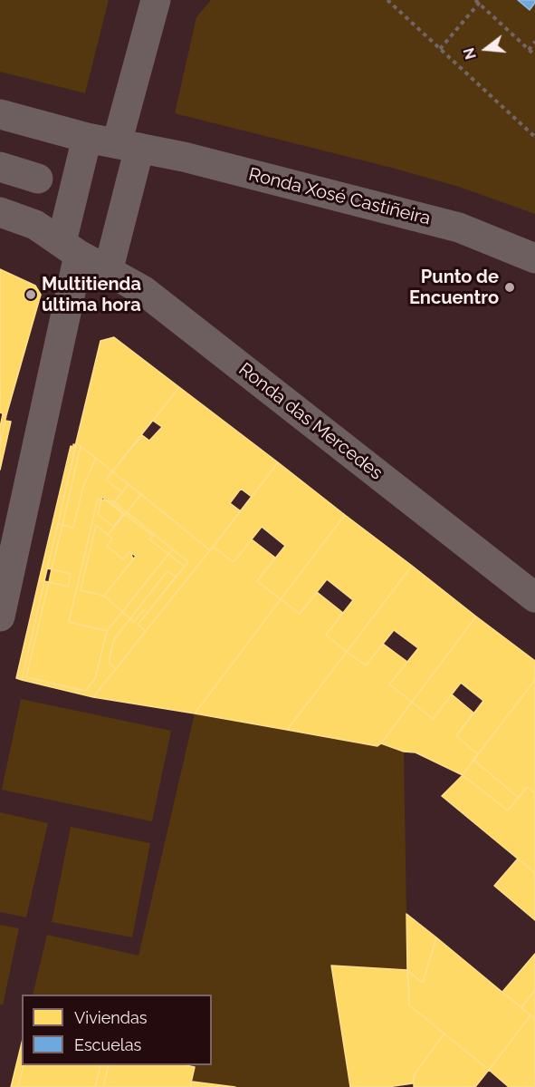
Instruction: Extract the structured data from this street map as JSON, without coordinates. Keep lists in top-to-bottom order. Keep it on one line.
{"streets":{"street":["Ronda Xosé Castiñeira","Ronda das Mercedes"]},"places":["Punto de Encuentro","Multitienda última hora"],"legend":["Viviendas","Escuelas"],"north":"left"}
